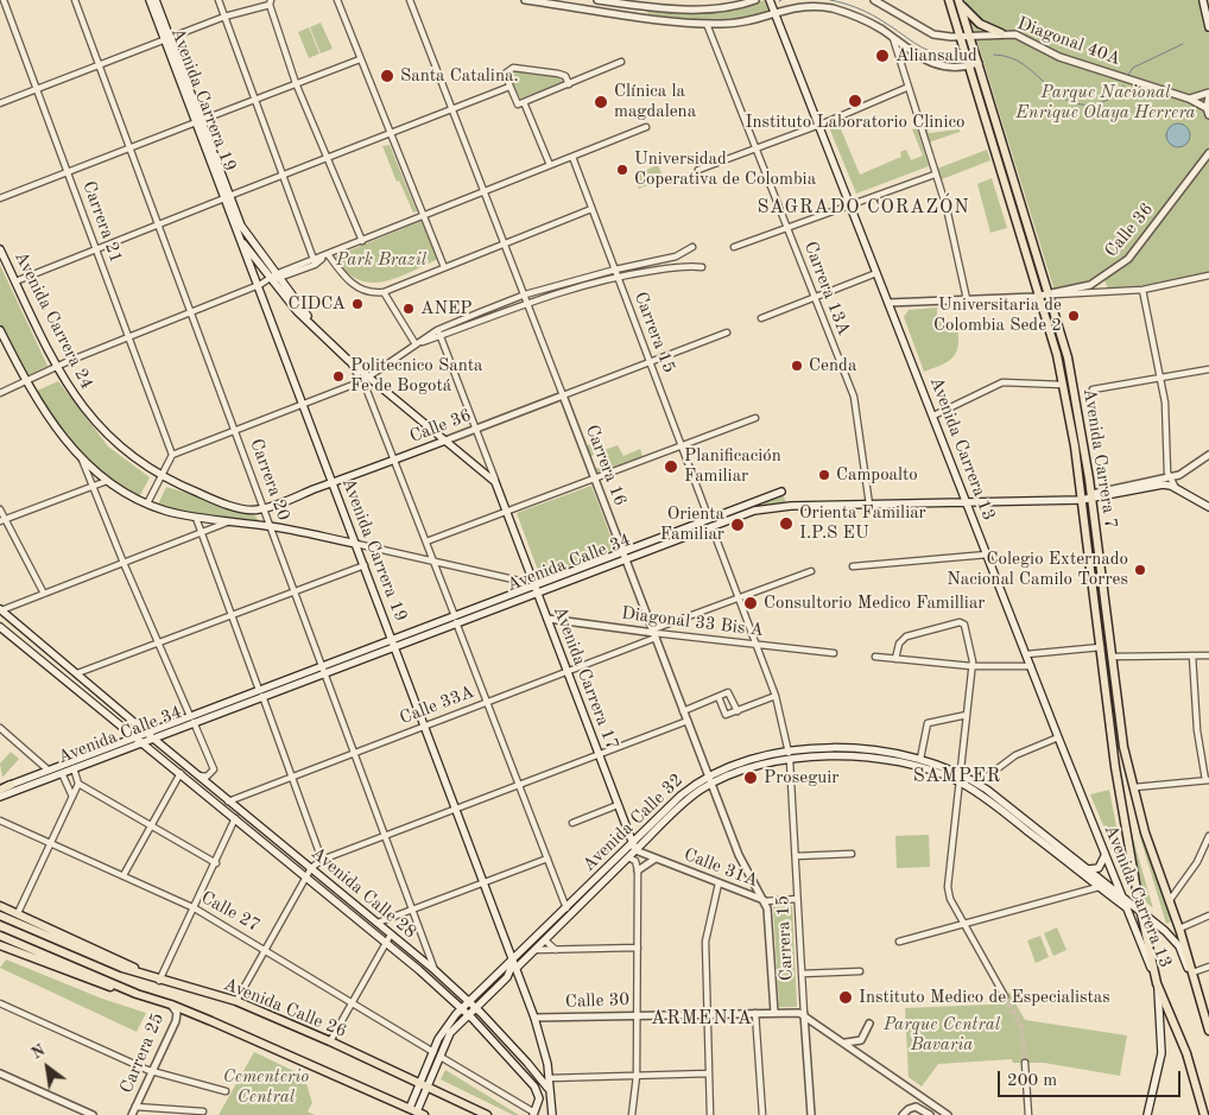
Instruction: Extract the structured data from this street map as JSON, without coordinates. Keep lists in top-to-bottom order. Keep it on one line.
{"streets":{"main road":["Avenida Carrera 19","Calle 36","Avenida Carrera 24","Avenida Carrera 13","Avenida Carrera 7","Avenida Calle 34","Avenida Carrera 17","Avenida Calle 32","Avenida Calle 28","Avenida Calle 26"],"street":["Diagonal 40A","Carrera 21","Carrera 13A","Carrera 15","Carrera 16","Carrera 20","Diagonal 33 Bis A","Calle 33A","Calle 31A","Calle 27","Calle 30","Carrera 25"]},"crossings":[["Diagonal 40A","Avenida Carrera 7"],["Avenida Carrera 19","Calle 36"],["Avenida Carrera 19","Avenida Calle 34"],["Avenida Carrera 19","Calle 33A"],["Avenida Carrera 19","Avenida Calle 32"],["Avenida Carrera 19","Avenida Calle 28"],["Avenida Carrera 19","Calle 30"],["Calle 36","Avenida Carrera 24"],["Calle 36","Carrera 15"],["Calle 36","Avenida Carrera 13"],["Calle 36","Avenida Carrera 7"],["Calle 36","Carrera 16"],["Calle 36","Carrera 20"],["Carrera 13A","Avenida Calle 34"],["Avenida Carrera 24","Carrera 20"],["Carrera 15","Avenida Calle 34"],["Carrera 15","Diagonal 33 Bis A"],["Carrera 15","Calle 33A"],["Carrera 15","Avenida Calle 32"],["Carrera 15","Calle 31A"],["Carrera 15","Calle 30"],["Avenida Carrera 13","Avenida Carrera 7"],["Avenida Carrera 13","Avenida Calle 34"],["Avenida Carrera 13","Avenida Calle 32"],["Avenida Carrera 7","Avenida Calle 34"],["Avenida Carrera 7","Avenida Calle 32"],["Carrera 16","Avenida Calle 34"],["Carrera 16","Diagonal 33 Bis A"],["Carrera 16","Calle 33A"],["Carrera 16","Avenida Calle 32"],["Carrera 16","Calle 31A"],["Carrera 16","Calle 30"],["Carrera 20","Avenida Calle 34"],["Carrera 20","Calle 33A"],["Carrera 20","Avenida Calle 28"],["Avenida Calle 34","Avenida Carrera 17"],["Avenida Calle 34","Avenida Calle 28"],["Diagonal 33 Bis A","Avenida Carrera 17"],["Diagonal 33 Bis A","Calle 33A"],["Avenida Carrera 17","Calle 33A"],["Avenida Carrera 17","Avenida Calle 32"],["Avenida Carrera 17","Calle 31A"],["Calle 33A","Avenida Calle 28"],["Avenida Calle 32","Calle 31A"],["Avenida Calle 32","Avenida Calle 28"],["Avenida Calle 32","Calle 27"],["Avenida Calle 32","Avenida Calle 26"],["Avenida Calle 28","Calle 27"]],"districts":["SAGRADO CORAZÓN","SAMPER","ARMENIA"],"parks":["Parque Nacional Enrique Olaya Herrera","Park Brazil","Parque Central Bavaria","Cementerio Central"],"places":["Aliansalud","Santa Catalina.","Instituto Laboratorio Clinico","Clínica la magdalena","Universidad Coperativa de Colombia","CIDCA","ANEP","Universitaria de Colombia Sede 2","Cenda","Politecnico Santa Fe de Bogotá","Planificación Familiar","Campoalto","Orienta Familiar I.P.S EU","Orienta Familiar","Colegio Externado Nacional Camilo Torres","Consultorio Medico Familliar","Proseguir","Instituto Medico de Especialistas"],"scale_bar":"200 m","north":"top left"}
